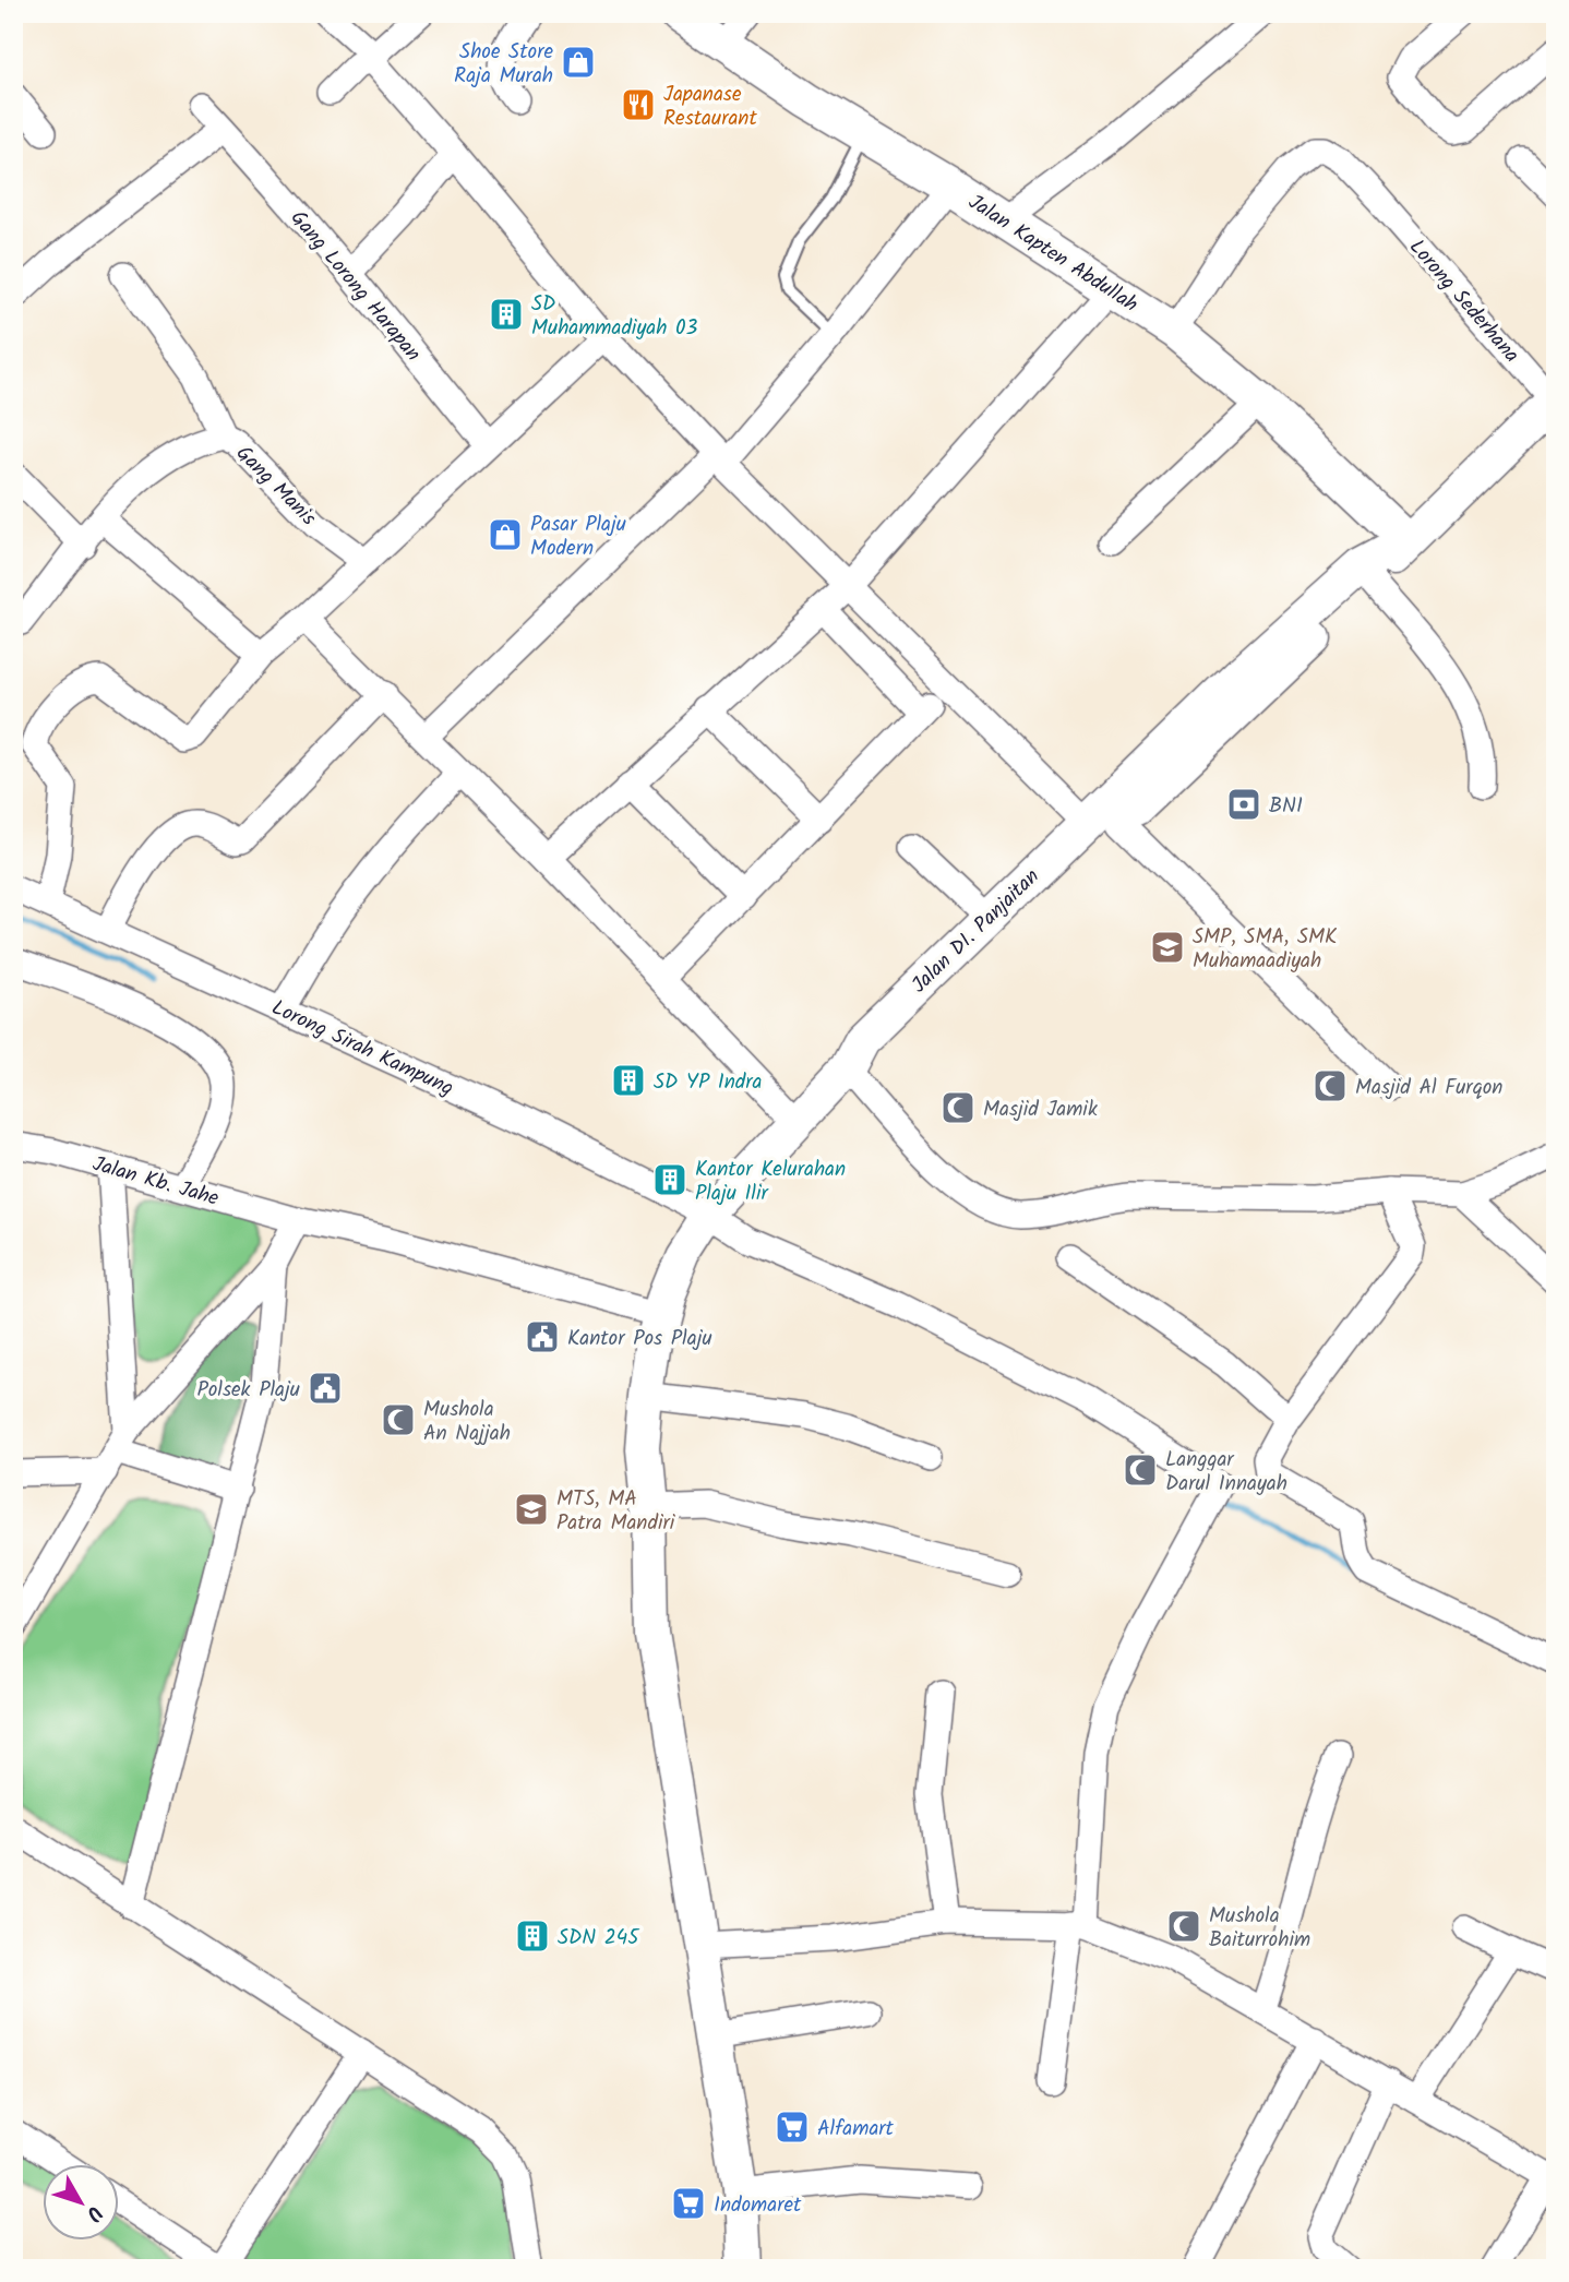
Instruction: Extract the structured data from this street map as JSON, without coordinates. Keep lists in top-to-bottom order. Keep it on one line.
{"streets":{"main road":["Jalan Kapten Abdullah","Jalan DI. Panjaitan"],"street":["Gang Lorong Harapan","Lorong Sederhana","Gang Manis","Lorong Sirah Kampung","Jalan Kb. Jahe"]},"crossings":[["Jalan Kapten Abdullah","Lorong Sederhana"],["Jalan Kapten Abdullah","Jalan DI. Panjaitan"],["Jalan DI. Panjaitan","Lorong Sirah Kampung"],["Jalan DI. Panjaitan","Jalan Kb. Jahe"]],"places":{"shop":["Shoe Store Raja Murah","Pasar Plaju Modern"],"restaurant":["Japanase Restaurant"],"building":["SD Muhammadiyah 03","SD YP Indra","Kantor Kelurahan Plaju Ilir","SDN 245"],"bank":["BNI"],"school or university":["SMP, SMA, SMK Muhamaadiyah","MTS, MA Patra Mandiri"],"mosque":["Masjid Al Furqon","Masjid Jamik","Mushola An Najjah","Langgar Darul Innayah","Mushola Baiturrohim"],"public building":["Kantor Pos Plaju","Polsek Plaju"],"supermarket":["Alfamart","Indomaret"]},"north":"bottom right"}
